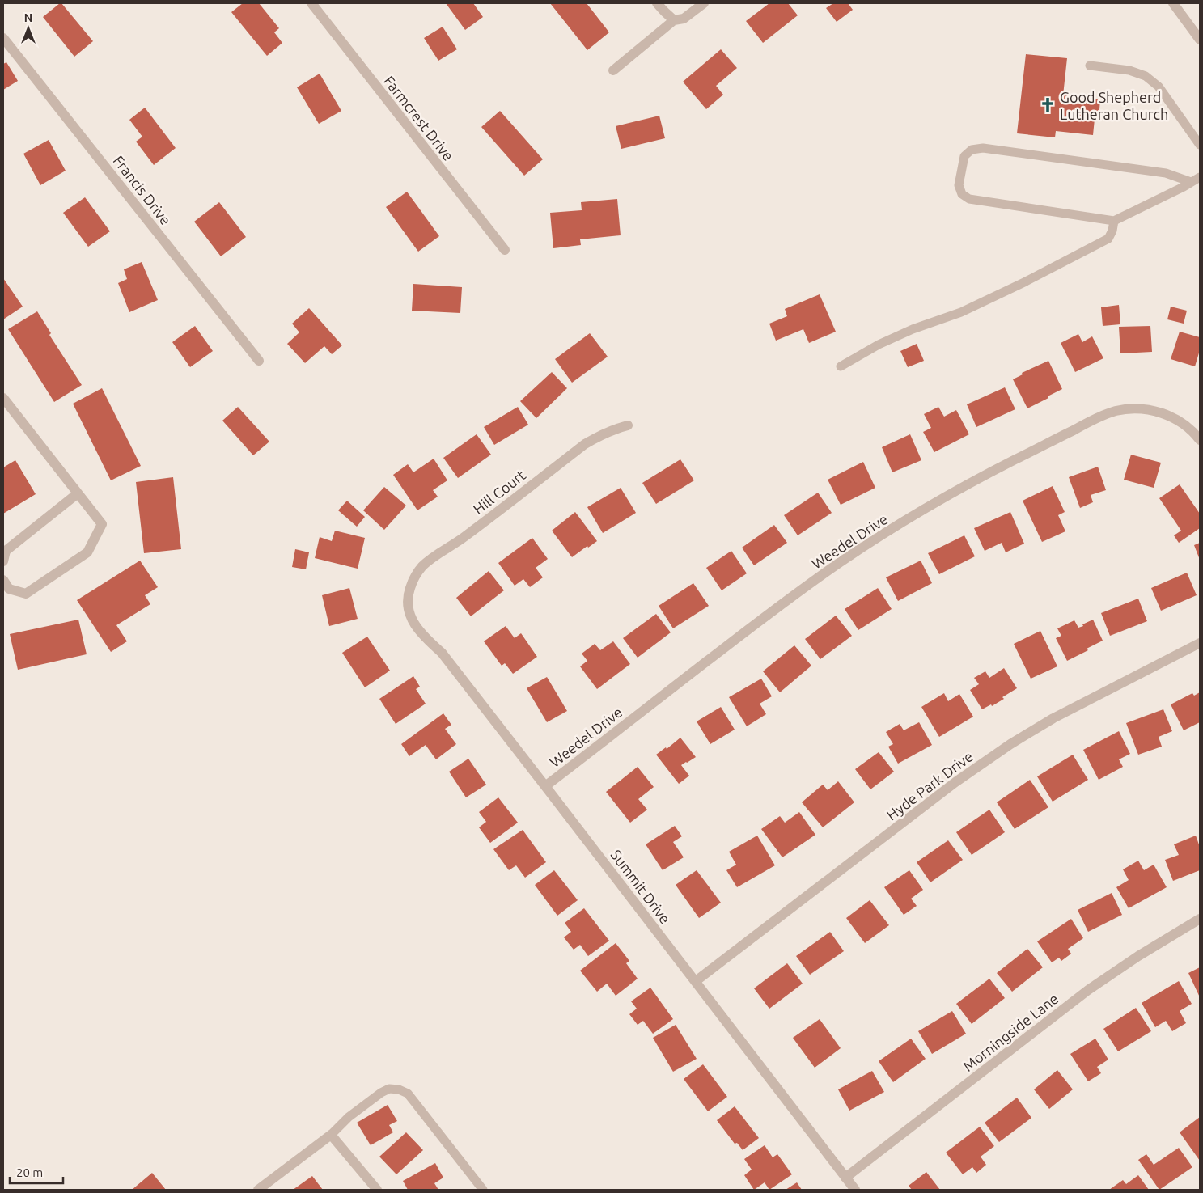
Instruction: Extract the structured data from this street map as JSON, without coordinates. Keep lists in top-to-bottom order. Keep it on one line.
{"streets":{"street":["Farmcrest Drive","Francis Drive","Hill Court","Weedel Drive","Hyde Park Drive","Summit Drive","Morningside Lane"]},"crossings":[["Hill Court","Summit Drive"],["Weedel Drive","Summit Drive"],["Hyde Park Drive","Summit Drive"],["Summit Drive","Morningside Lane"]],"places":{"church":["Good Shepherd Lutheran Church"]},"scale_bar":"20 m","north":"top"}
